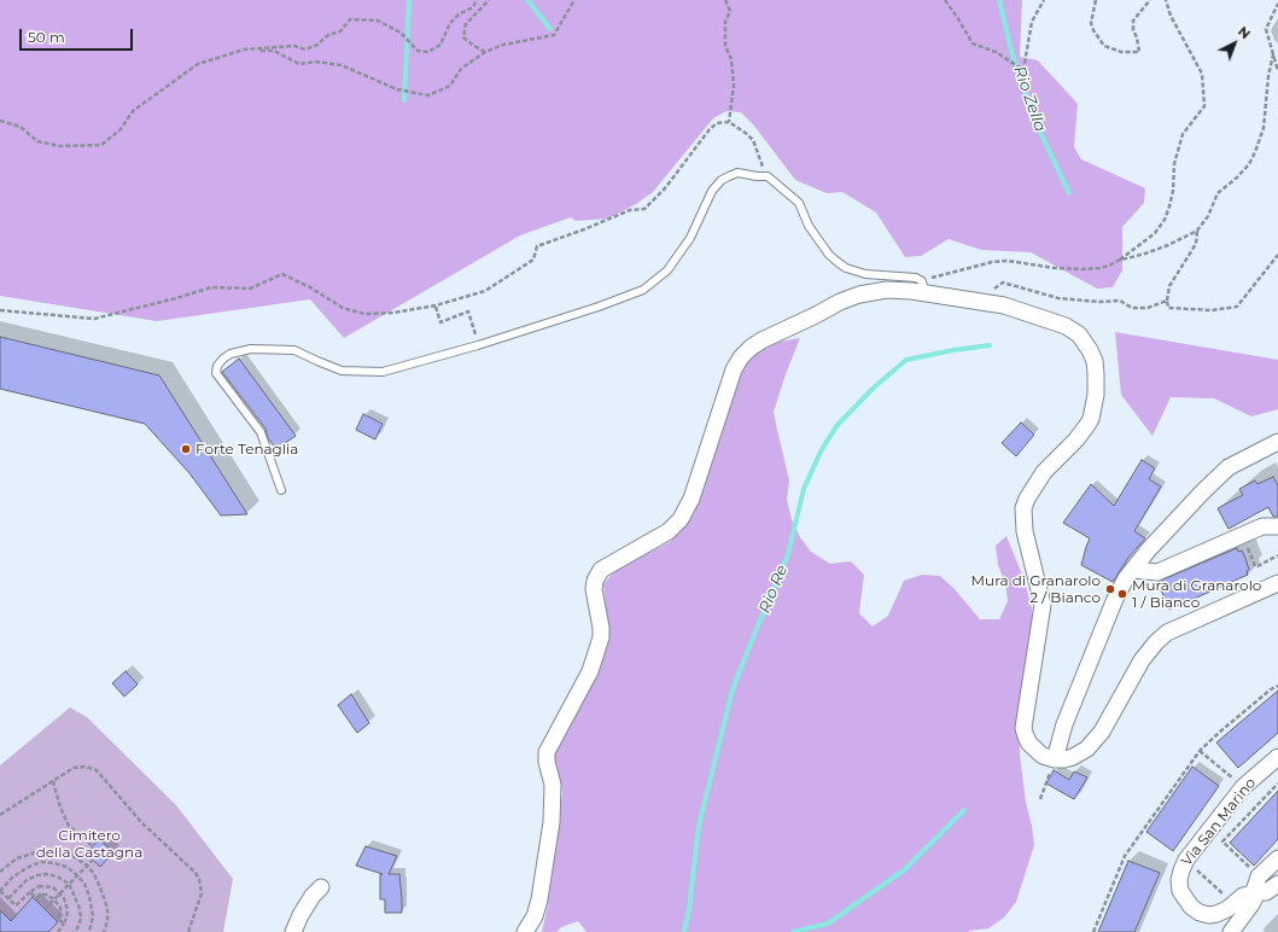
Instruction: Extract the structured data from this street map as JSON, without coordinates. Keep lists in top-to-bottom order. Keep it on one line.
{"streets":{"street":["Via San Marino"]},"water":["Rio Zella","Rio Re"],"parks":["Cimitero della Castagna"],"places":["Forte Tenaglia","Mura di Granarolo 2 / Bianco","Mura di Granarolo 1 / Bianco"],"scale_bar":"50 m","north":"top right"}
